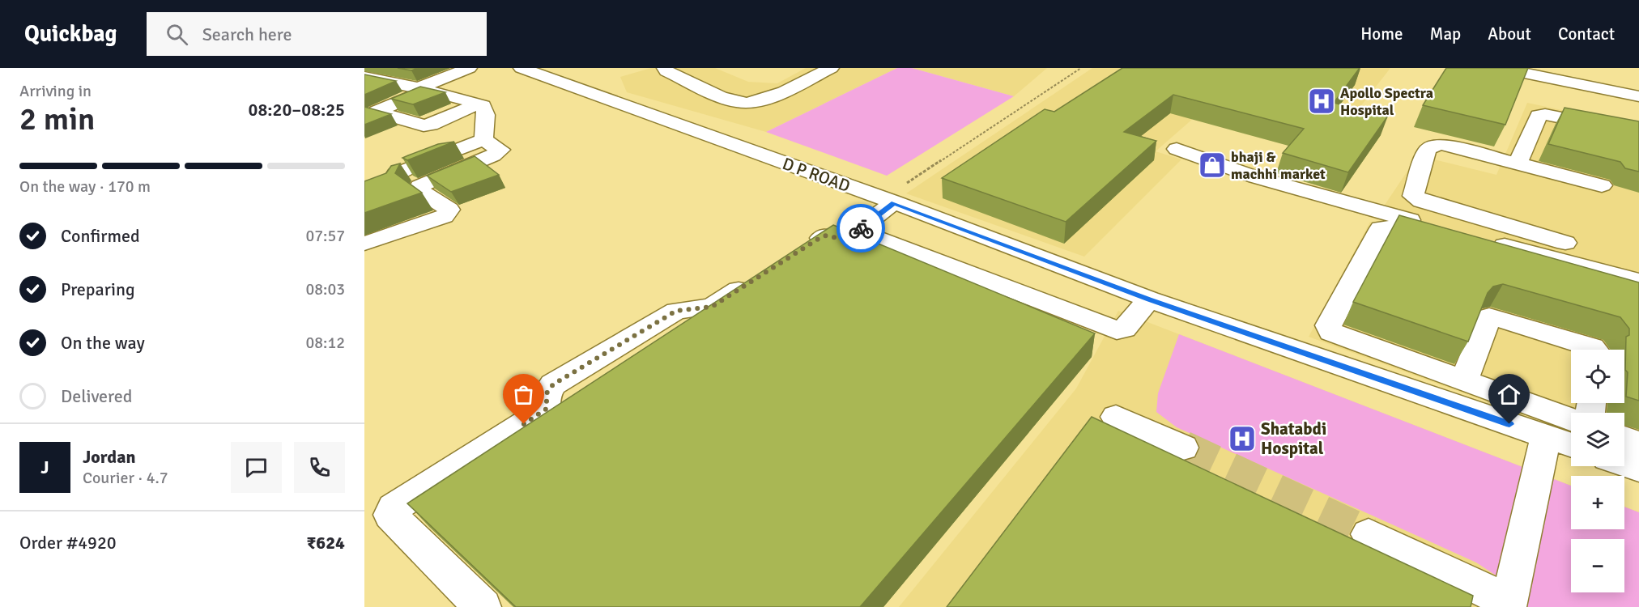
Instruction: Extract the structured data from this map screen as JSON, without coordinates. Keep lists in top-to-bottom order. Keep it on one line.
{"streets":{"street":["D P ROAD"]},"places":{"hospital":["Apollo Spectra Hospital","Shatabdi Hospital"],"shop":["bhaji & machhi market"]},"page":{"header":"Quickbag","search":"Search here","nav":["Home","Map","About","Contact"],"heading":["2 min","Arriving in","08:20–08:25"],"panel":["Jordan","Courier · 4.7","Order #4920","₹624"],"bar":"On the way · 170 m","list":[["Confirmed","07:57"],["Preparing","08:03"],["On the way","08:12"],"Delivered"],"map_buttons":["+","−"],"round":"J"}}
